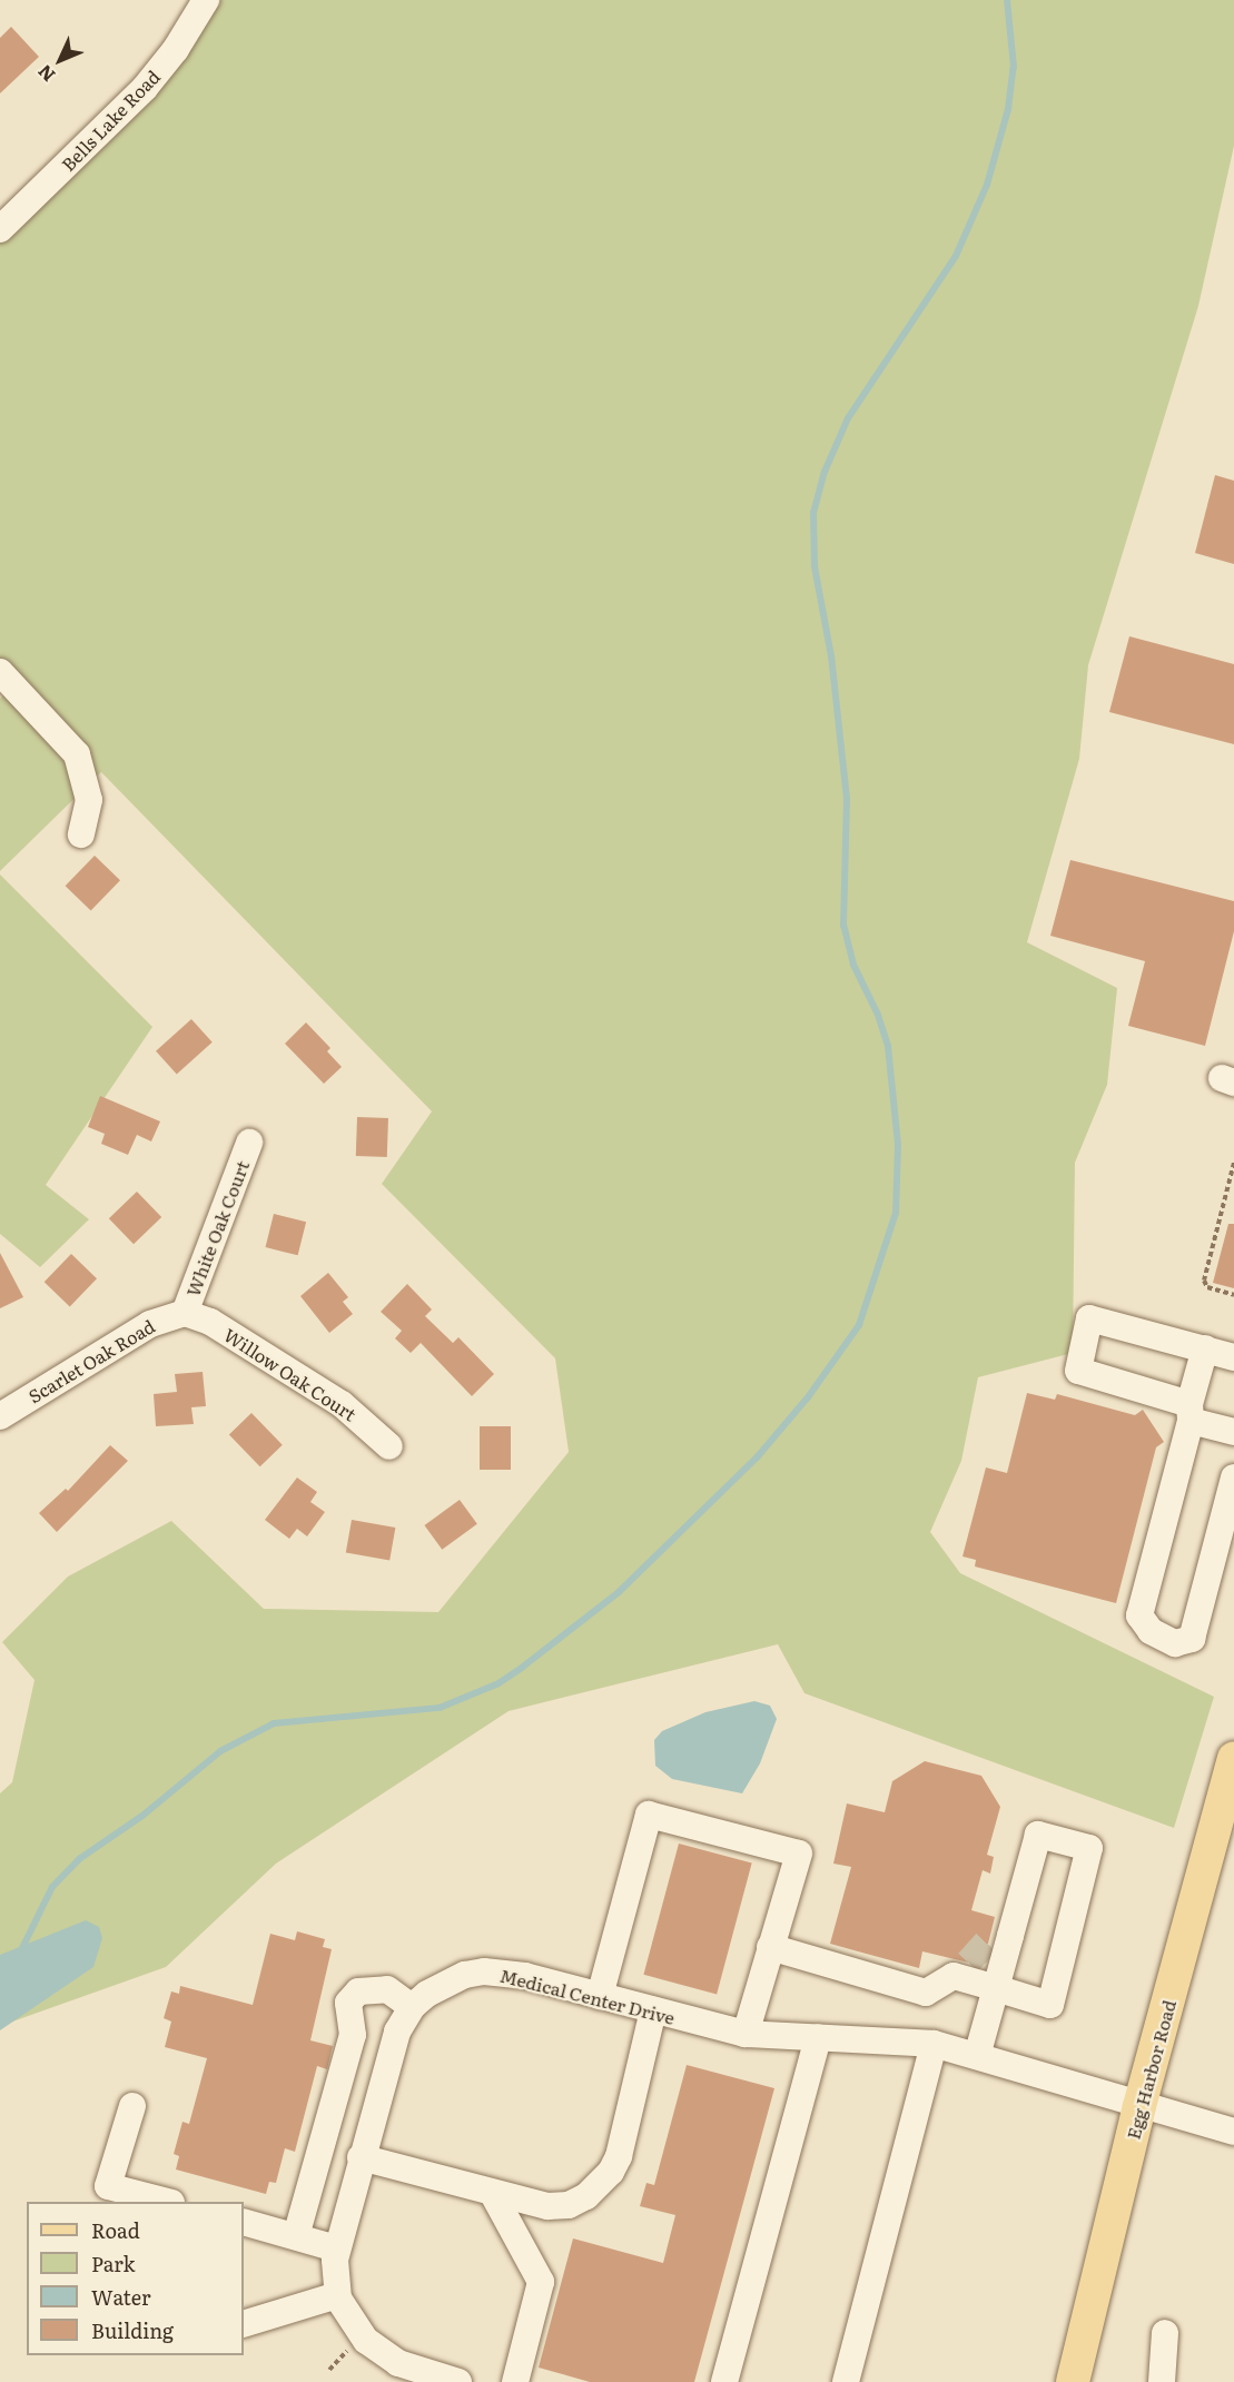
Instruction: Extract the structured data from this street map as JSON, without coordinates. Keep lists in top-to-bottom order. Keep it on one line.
{"streets":{"main road":["Egg Harbor Road"],"street":["Bells Lake Road","White Oak Court","Scarlet Oak Road","Willow Oak Court","Medical Center Drive"]},"crossings":[["White Oak Court","Scarlet Oak Road"],["White Oak Court","Willow Oak Court"],["Scarlet Oak Road","Willow Oak Court"],["Medical Center Drive","Egg Harbor Road"]],"legend":["Road","Park","Water","Building"],"north":"bottom left"}
